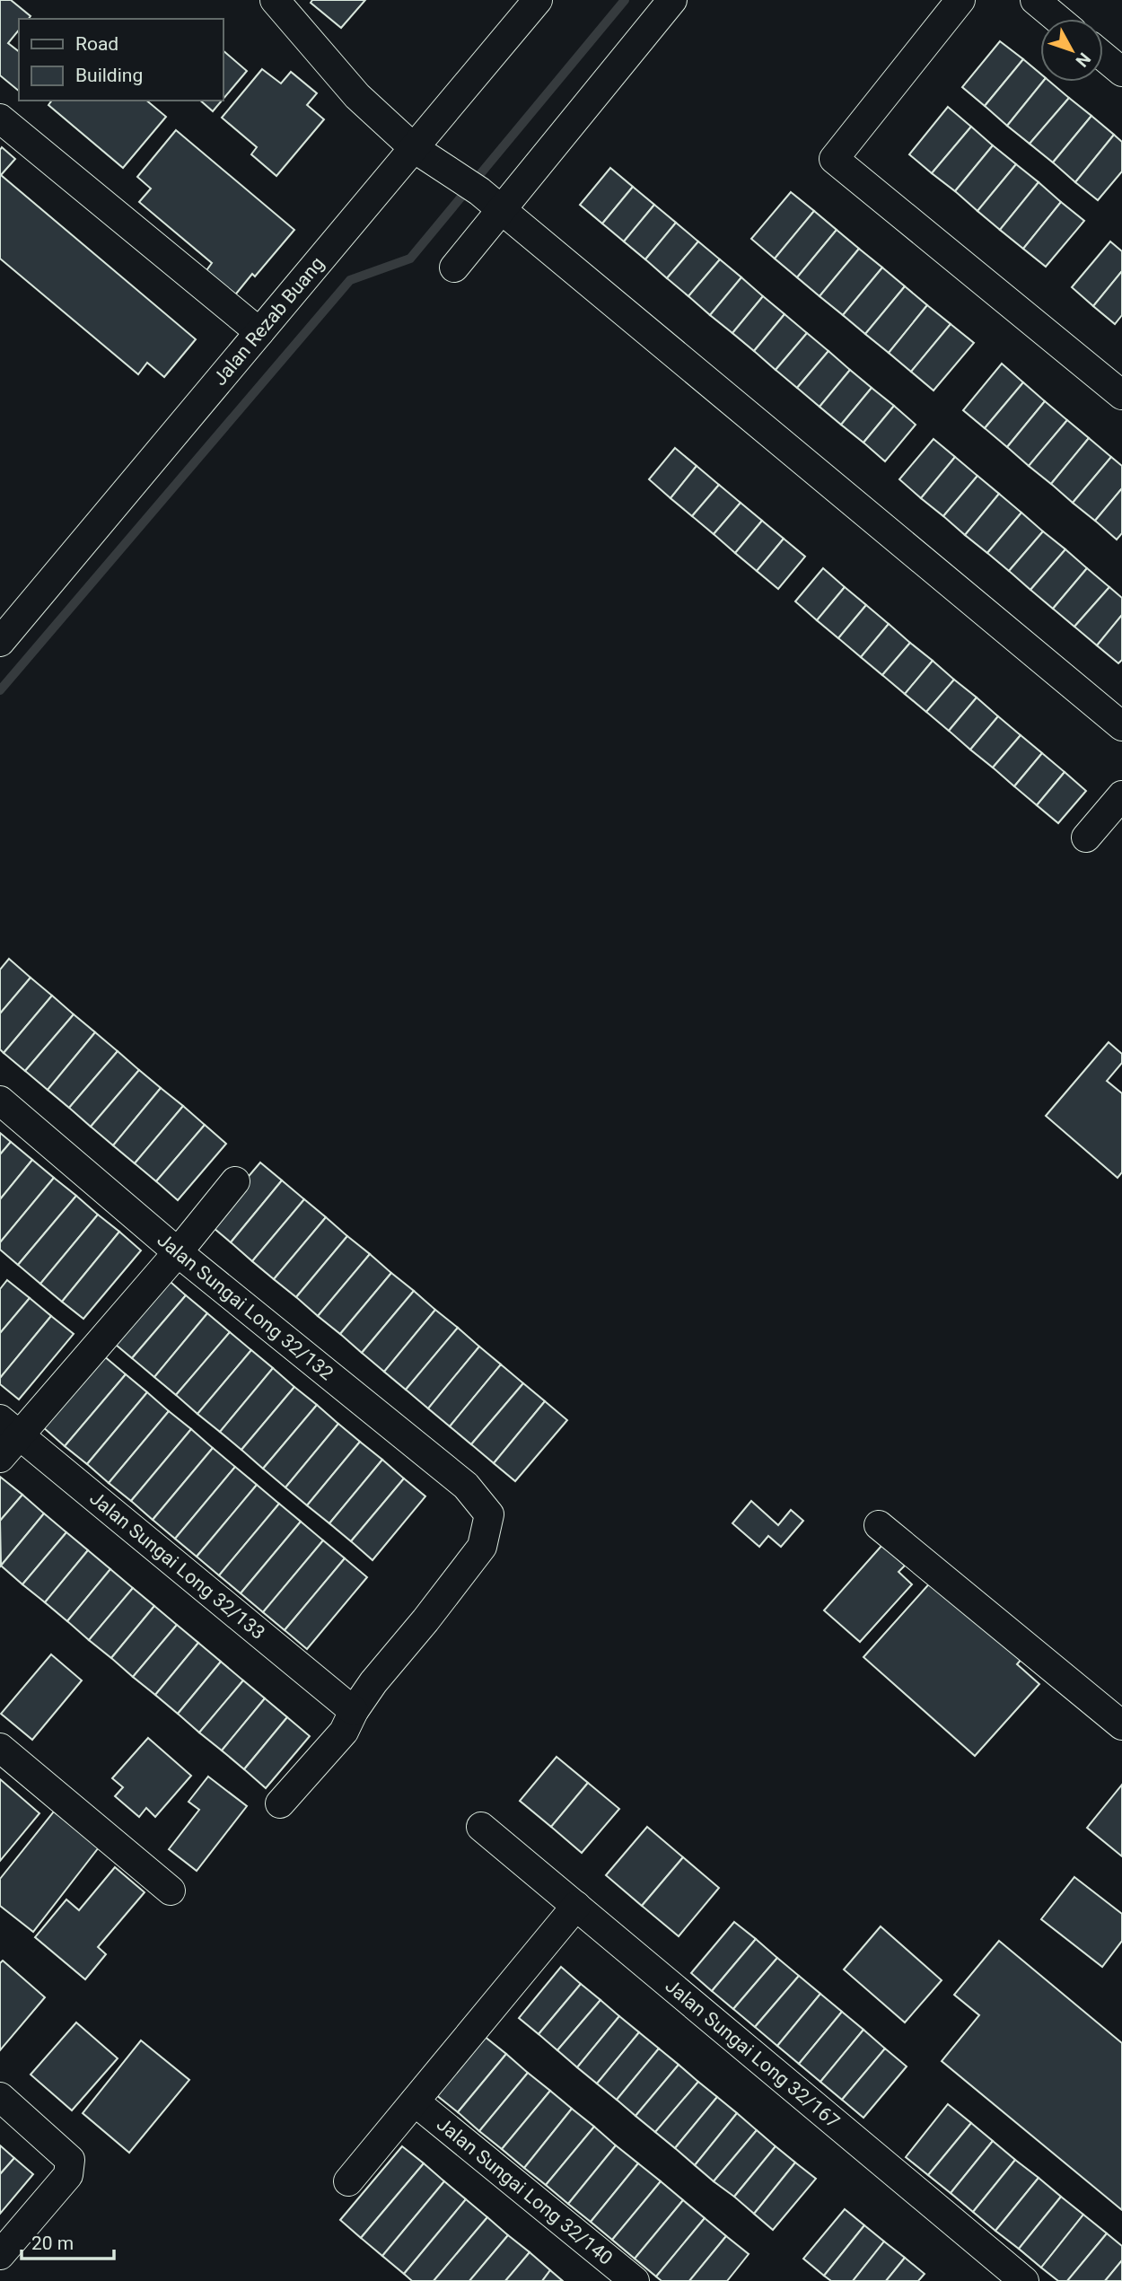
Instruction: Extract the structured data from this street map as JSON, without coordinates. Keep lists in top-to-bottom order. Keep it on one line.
{"streets":{"street":["Jalan Rezab Buang","Jalan Sungai Long 32/132","Jalan Sungai Long 32/133","Jalan Sungai Long 32/167","Jalan Sungai Long 32/140"]},"crossings":[["Jalan Sungai Long 32/132","Jalan Sungai Long 32/133"]],"legend":["Road","Building"],"scale_bar":"20 m","north":"bottom right"}
